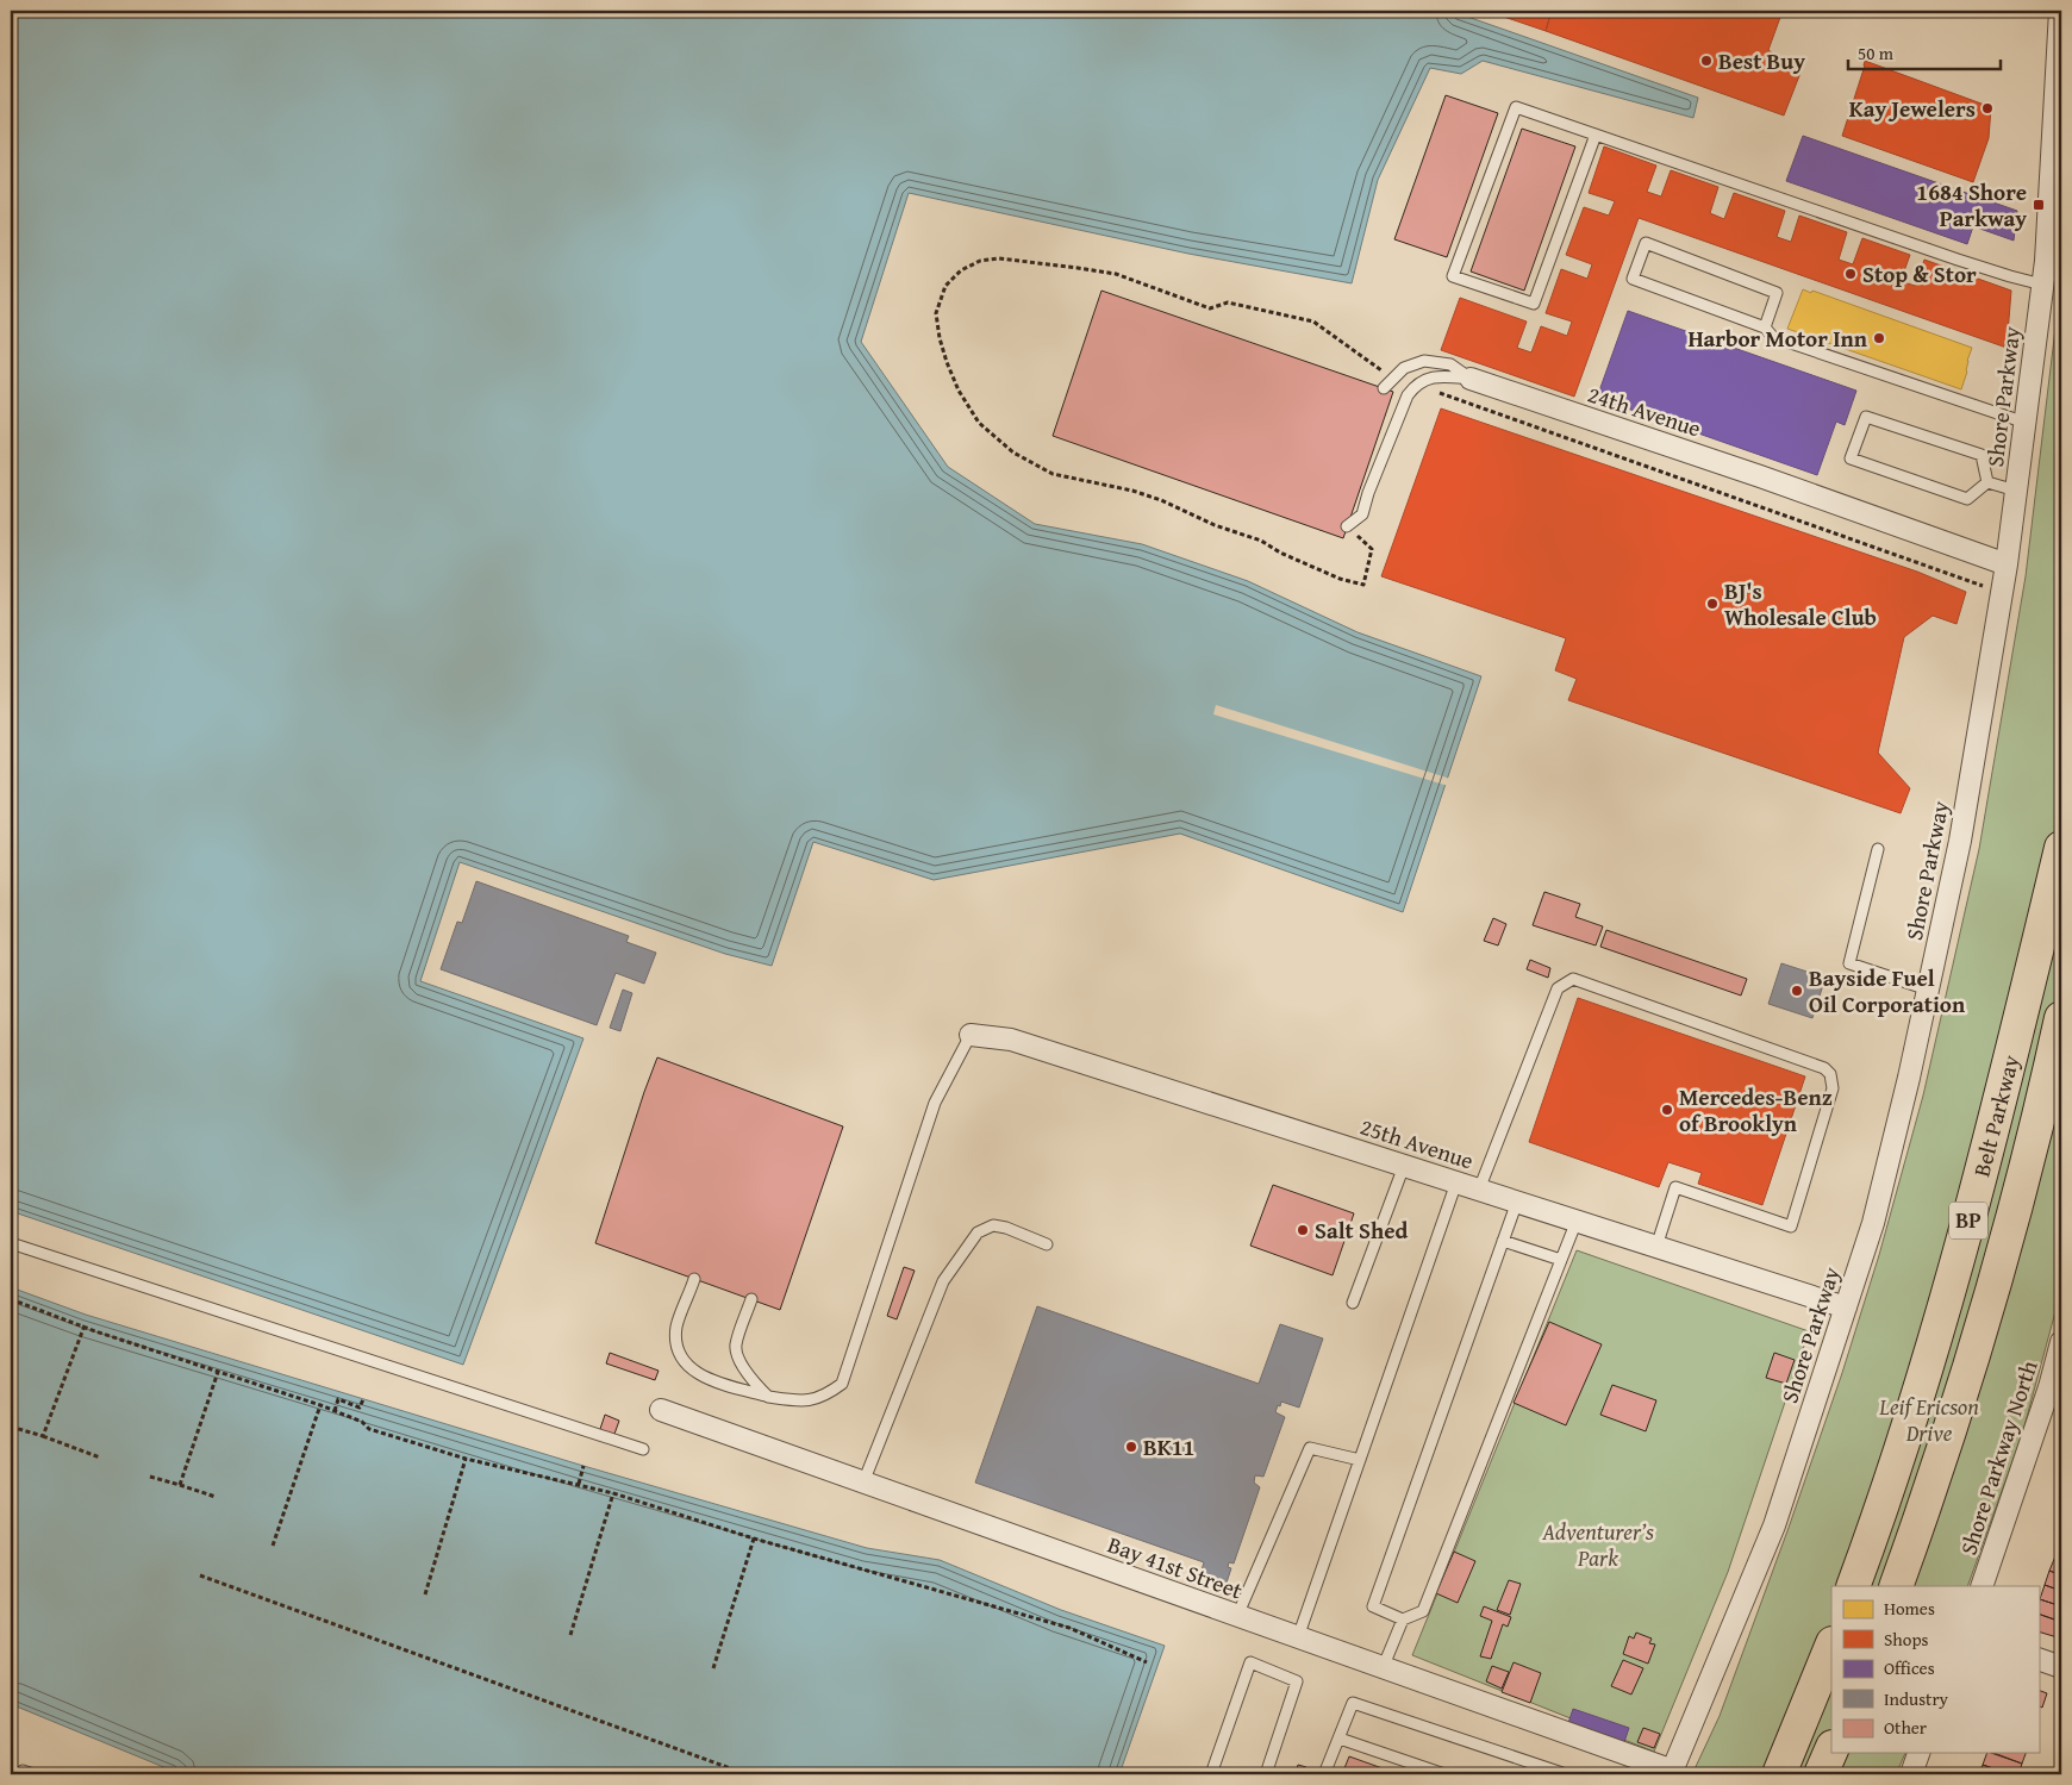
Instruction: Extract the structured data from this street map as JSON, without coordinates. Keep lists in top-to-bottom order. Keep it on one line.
{"streets":{"highway":["Belt Parkway","BP"],"street":["Shore Parkway","24th Avenue","25th Avenue","Shore Parkway North","Bay 41st Street"]},"crossings":[["Shore Parkway","24th Avenue"],["Shore Parkway","25th Avenue"],["Shore Parkway","Bay 41st Street"]],"parks":["Leif Ericson Drive","Adventurer’s Park"],"places":{"other":["Best Buy","Kay Jewelers","Stop & Stor","Harbor Motor Inn","BJ's Wholesale Club","Bayside Fuel Oil Corporation","Mercedes-Benz of Brooklyn","Salt Shed","BK11"],"transit":["1684 Shore Parkway"]},"legend":["Homes","Shops","Offices","Industry","Other"],"scale_bar":"50 m"}
